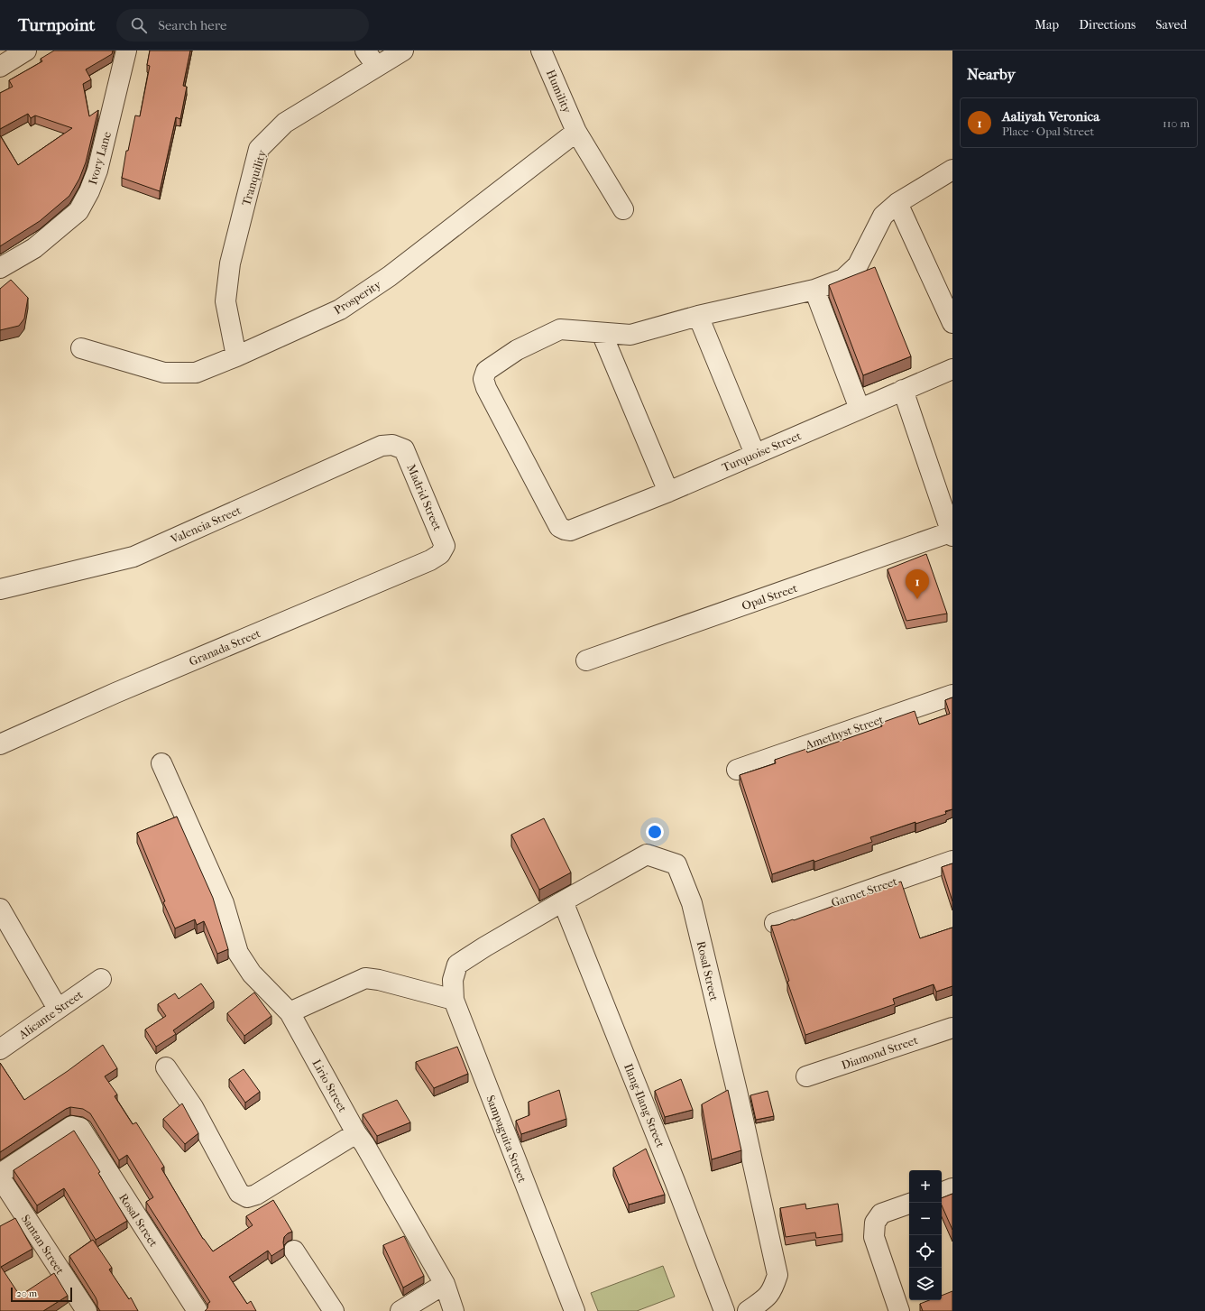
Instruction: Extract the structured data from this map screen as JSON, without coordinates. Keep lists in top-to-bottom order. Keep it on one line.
{"streets":{"street":["Humility","Ivory Lane","Tranquility","Prosperity","Turquoise Street","Madrid Street","Valencia Street","Opal Street","Granada Street","Amethyst Street","Garnet Street","Rosal Street","Alicante Street","Diamond Street","Lirio Street","Ilang-Ilang Street","Sampaguita Street","Santan Street"]},"crossings":[["Humility","Prosperity"],["Tranquility","Prosperity"],["Madrid Street","Valencia Street"],["Madrid Street","Granada Street"],["Rosal Street","Ilang-Ilang Street"],["Rosal Street","Sampaguita Street"]],"scale_bar":"20 m","page":{"header":"Turnpoint","search":"Search here","nav":["Map","Directions","Saved"],"heading":"Nearby","list":[{"mark":"1","name":"Aaliyah Veronica","note":"Place · Opal Street","value":"110 m"}],"pins":"1","map_buttons":["+","−"],"scale":"20 m"}}
